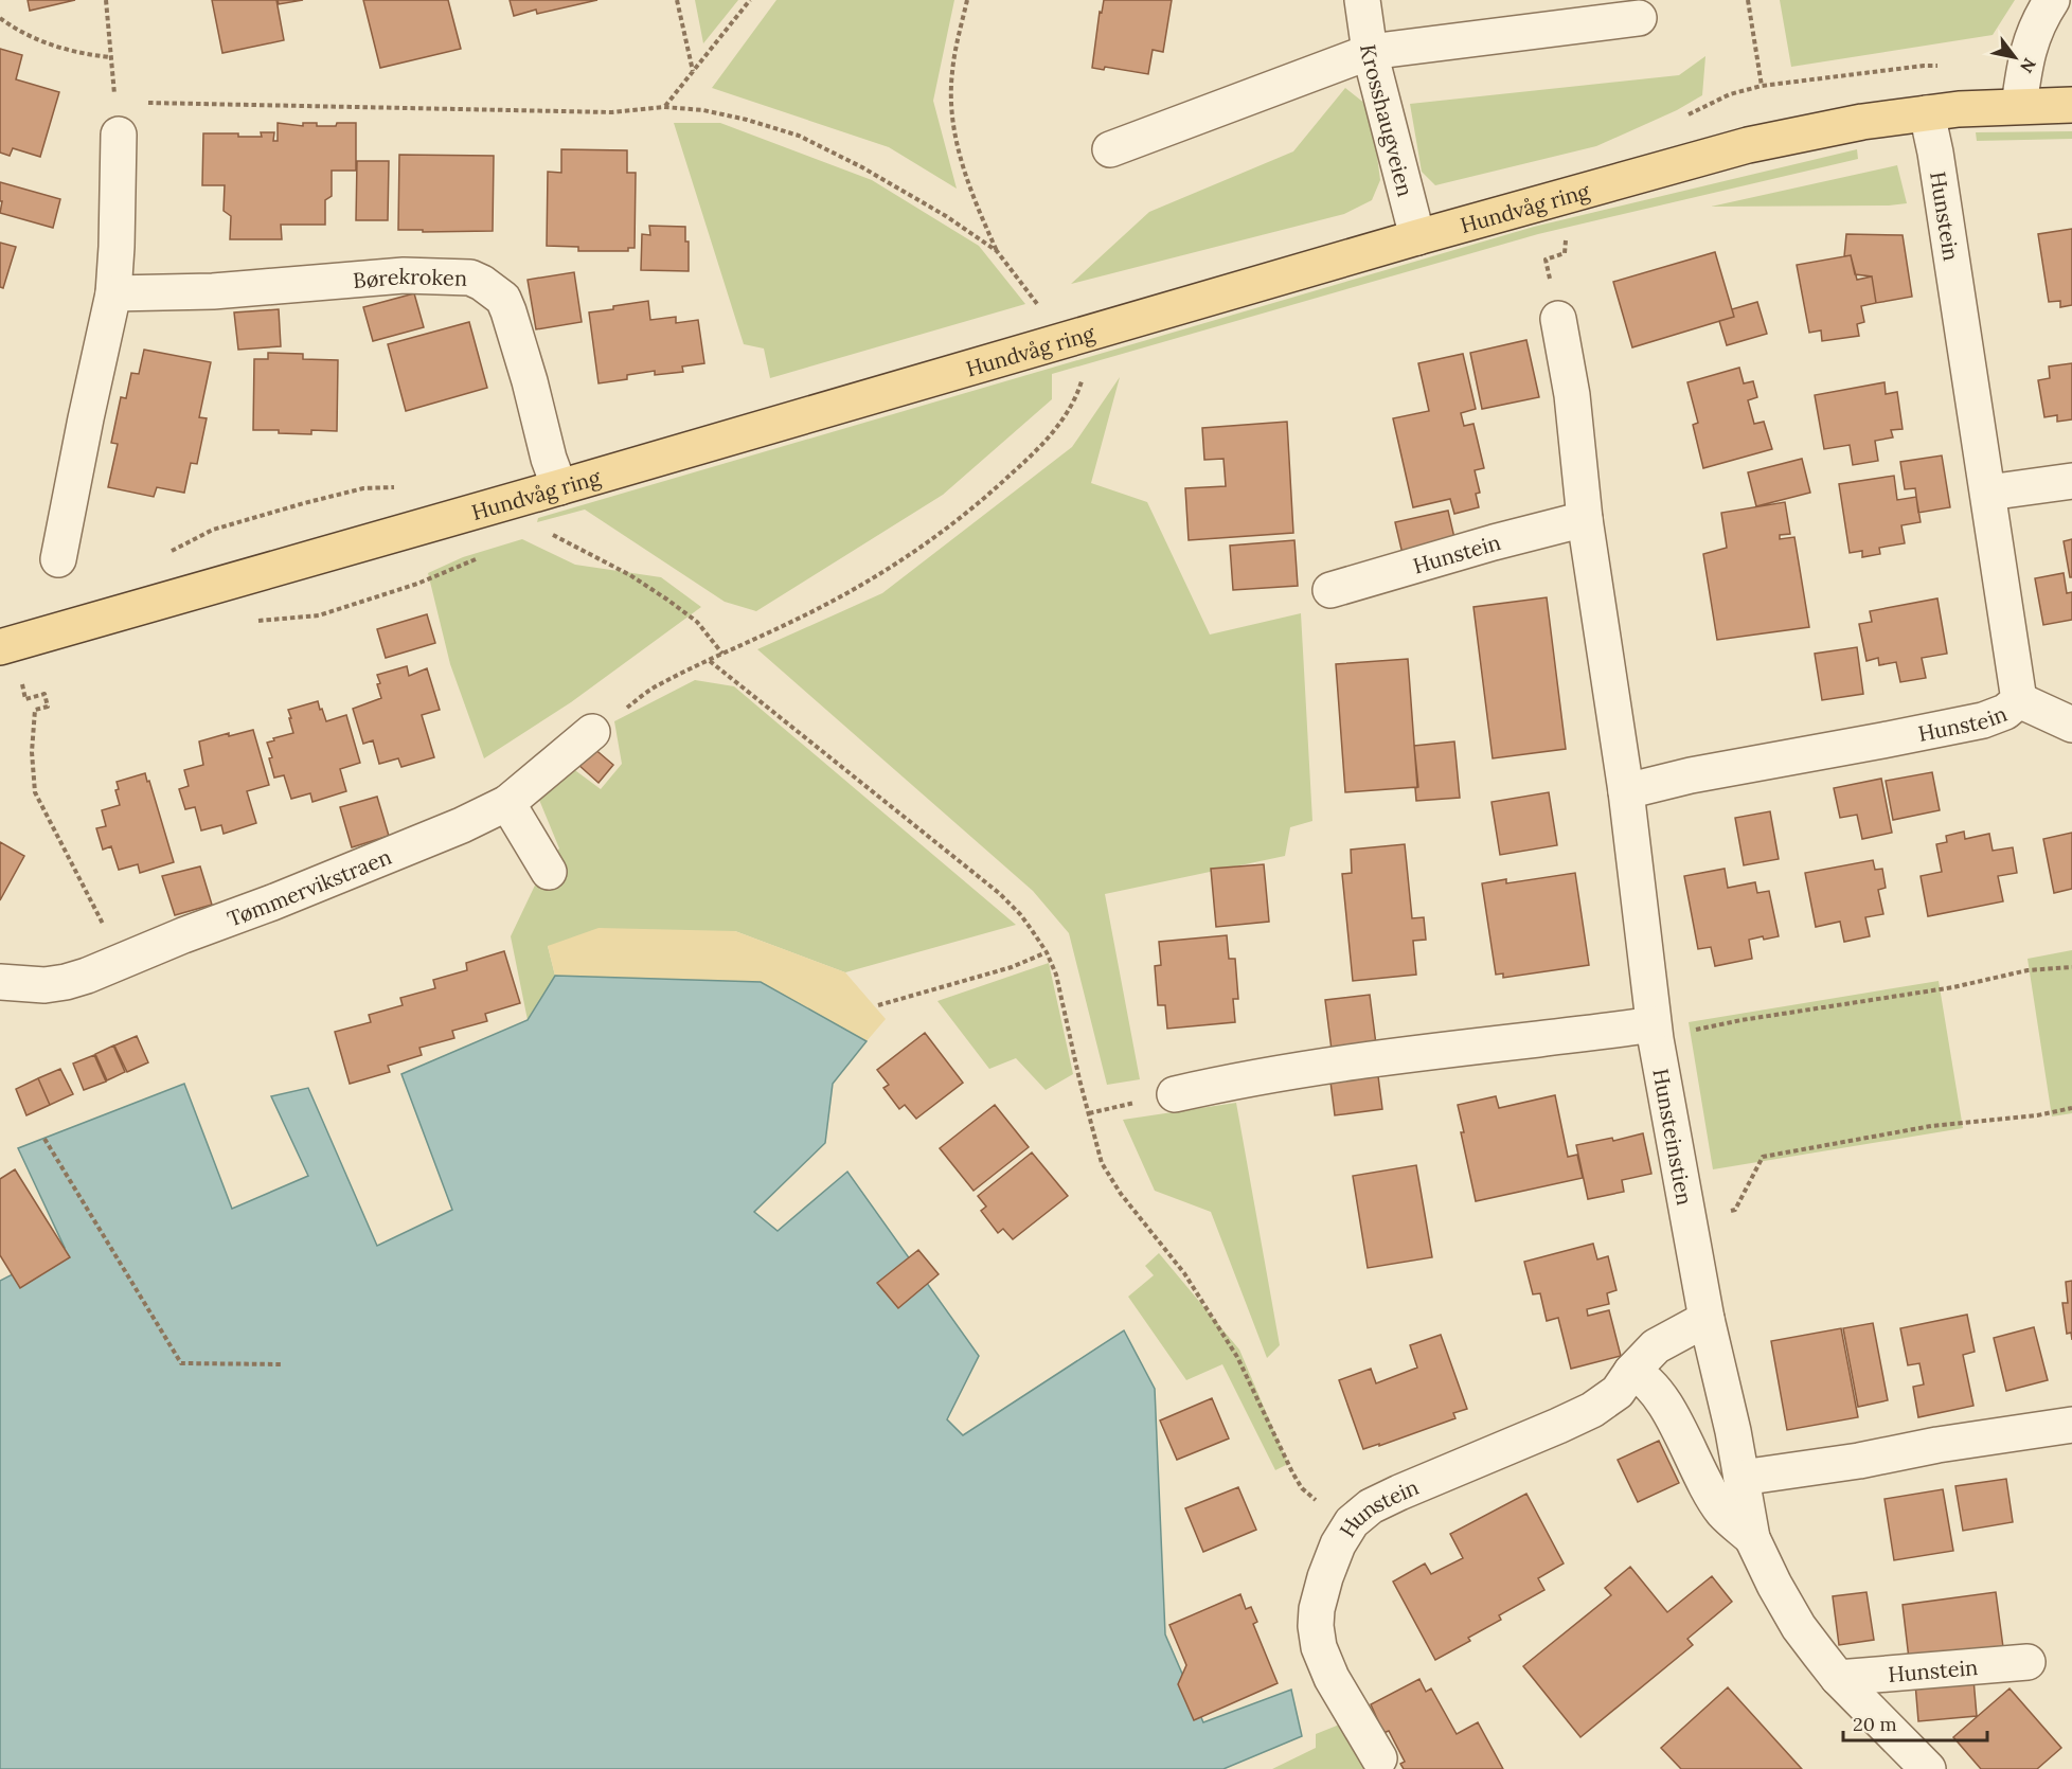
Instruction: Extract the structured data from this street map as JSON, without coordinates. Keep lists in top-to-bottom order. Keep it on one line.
{"streets":{"main road":["Hundvåg ring"],"street":["Krosshaugveien","Hunstein","Børekroken","Tømmervikstraen","Hunsteinstien"]},"crossings":[["Krosshaugveien","Hundvåg ring"],["Hundvåg ring","Hunstein"],["Hundvåg ring","Børekroken"],["Hunstein","Hunsteinstien"]],"scale_bar":"20 m","north":"bottom right"}
